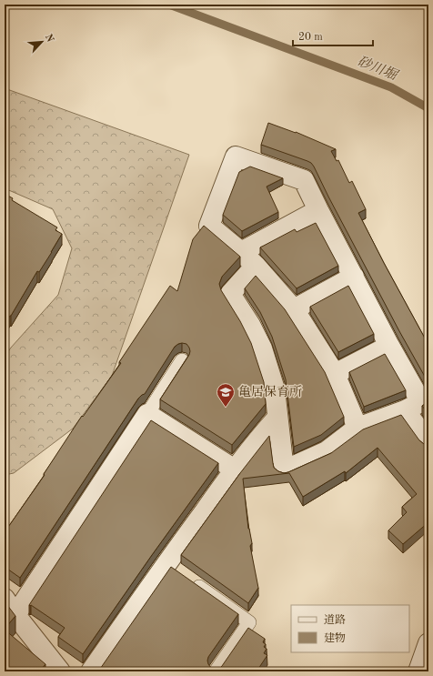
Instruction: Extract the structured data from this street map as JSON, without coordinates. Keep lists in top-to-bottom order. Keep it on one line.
{"water":["砂川堀"],"places":{"school or university":["亀居保育所"]},"legend":["道路","建物"],"scale_bar":"20 m","north":"top right"}
